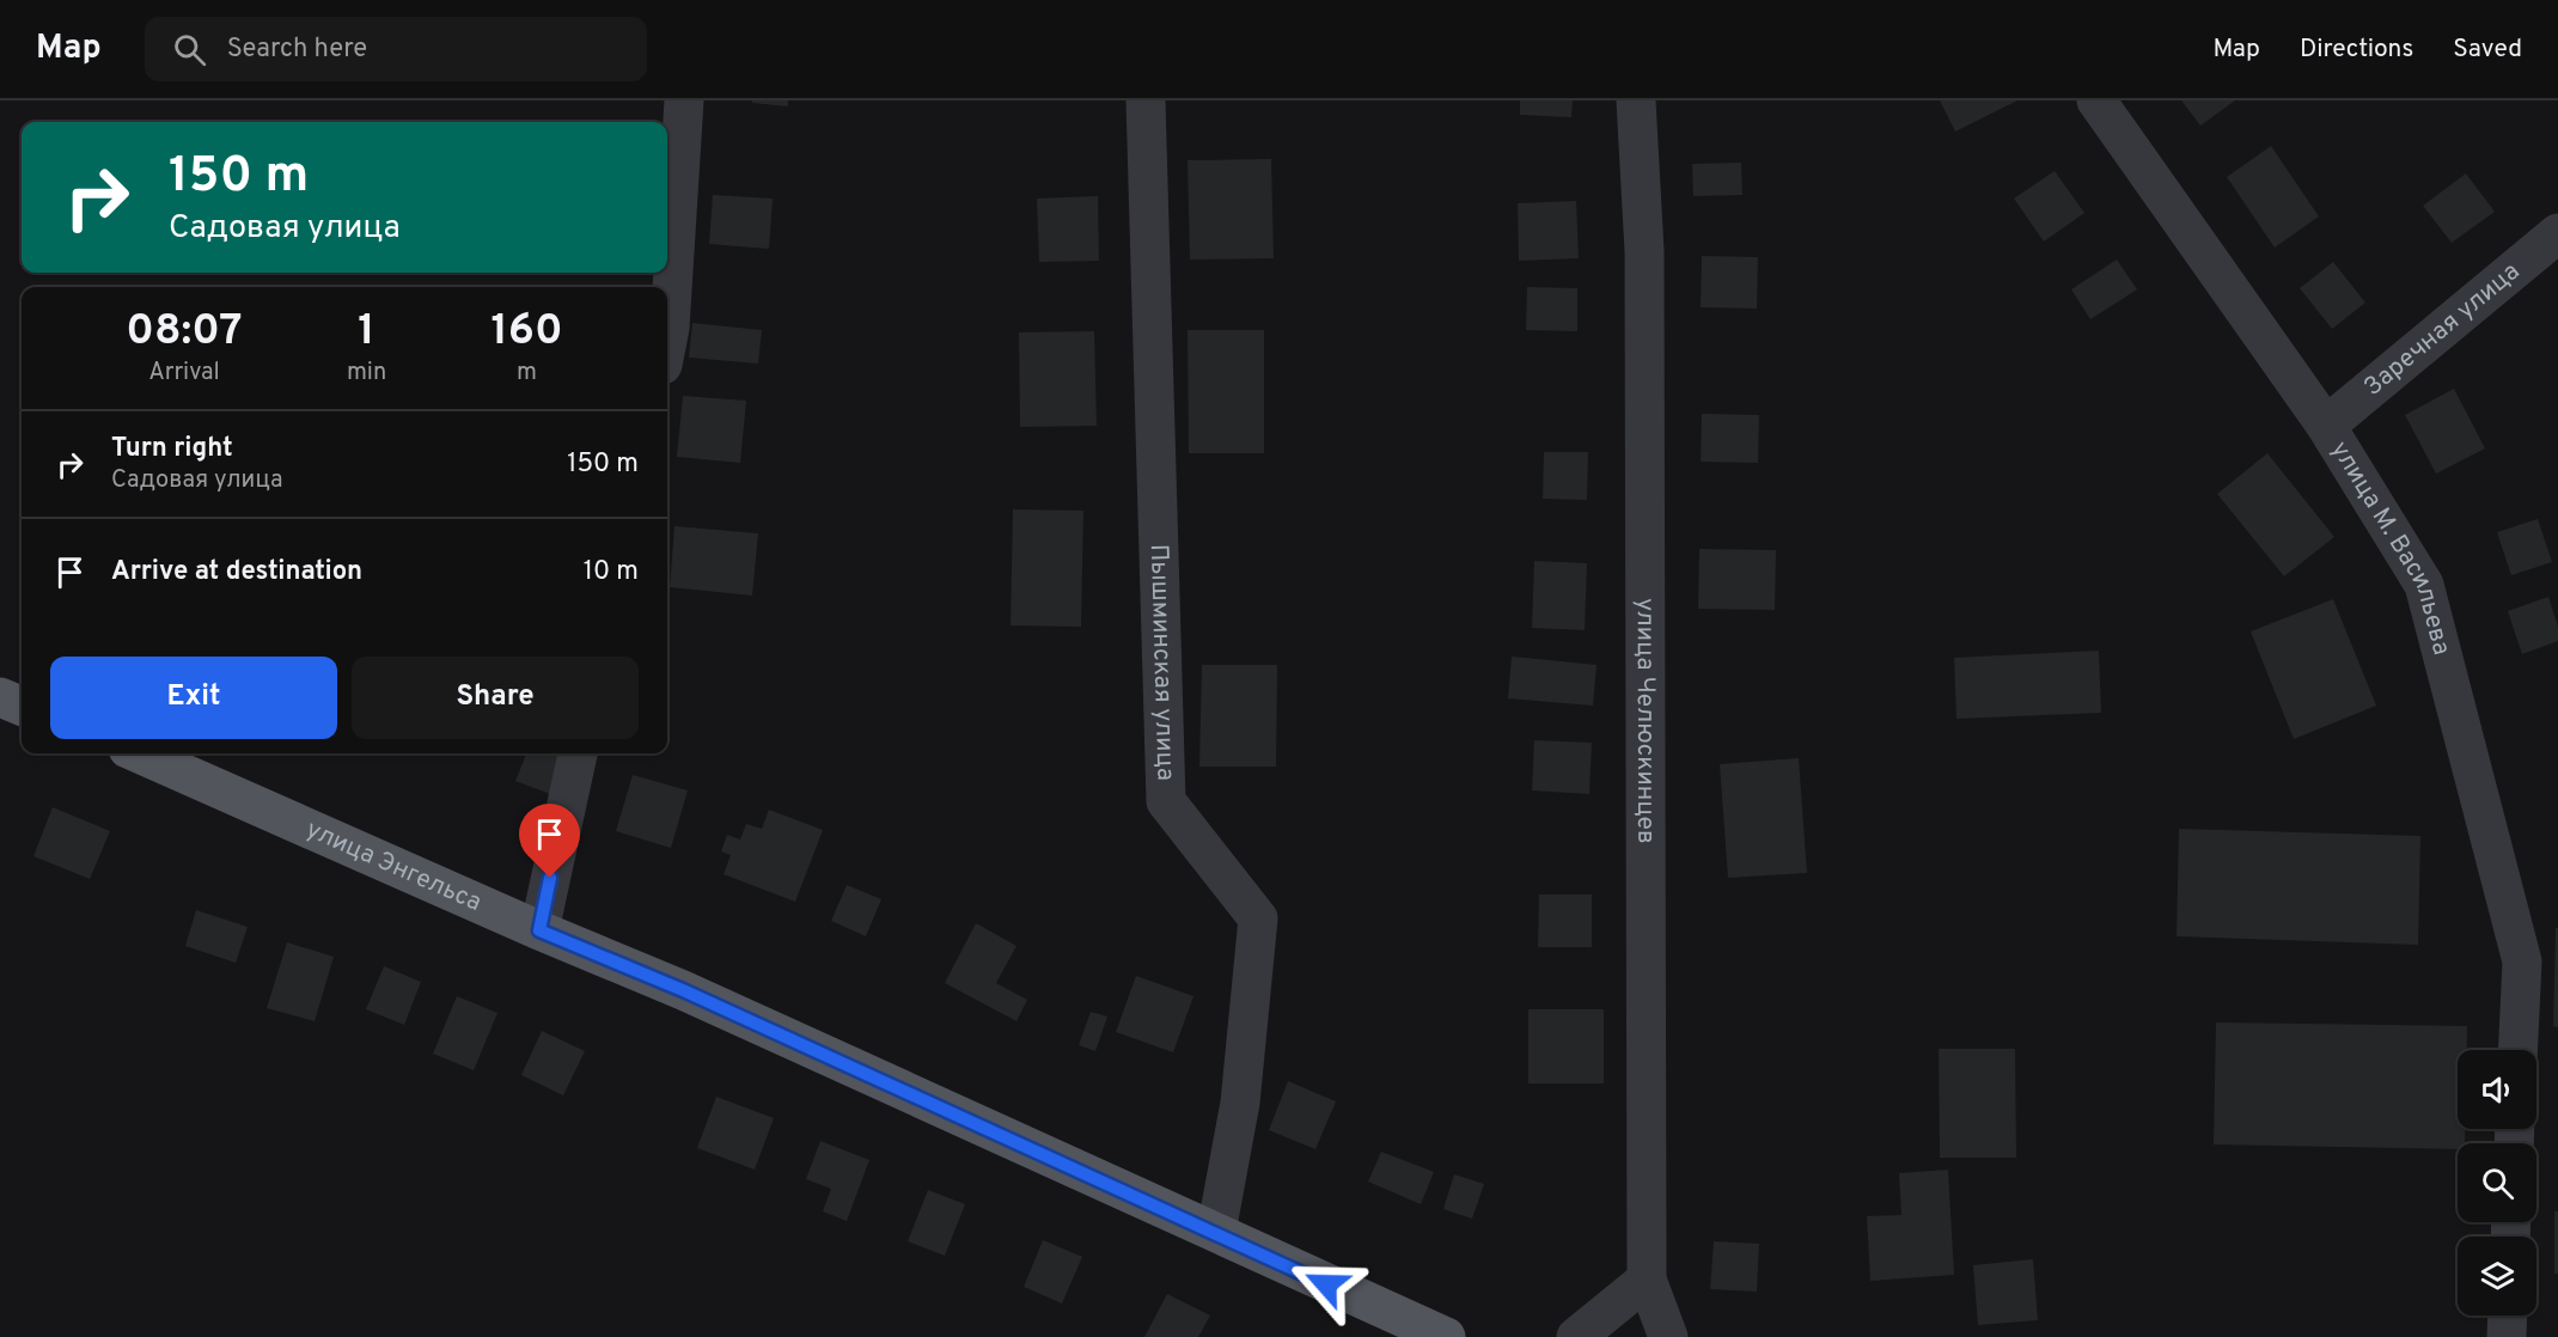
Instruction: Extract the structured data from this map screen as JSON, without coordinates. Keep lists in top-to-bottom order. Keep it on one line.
{"streets":{"main road":["улица Энгельса"],"street":["Заречная улица","улица М. Васильева","Пышминская улица","улица Челюскинцев"]},"crossings":[["Заречная улица","улица М. Васильева"],["Пышминская улица","улица Энгельса"]],"page":{"header":"Map","search":"Search here","nav":["Map","Directions","Saved"],"turn":["150 m","Садовая улица"],"eta":["08:07","Arrival","1","min","160","m"],"list":[{"name":"Turn right","note":"Садовая улица","value":"150 m"},{"name":"Arrive at destination","value":"10 m"}],"buttons":["Exit","Share"]}}
